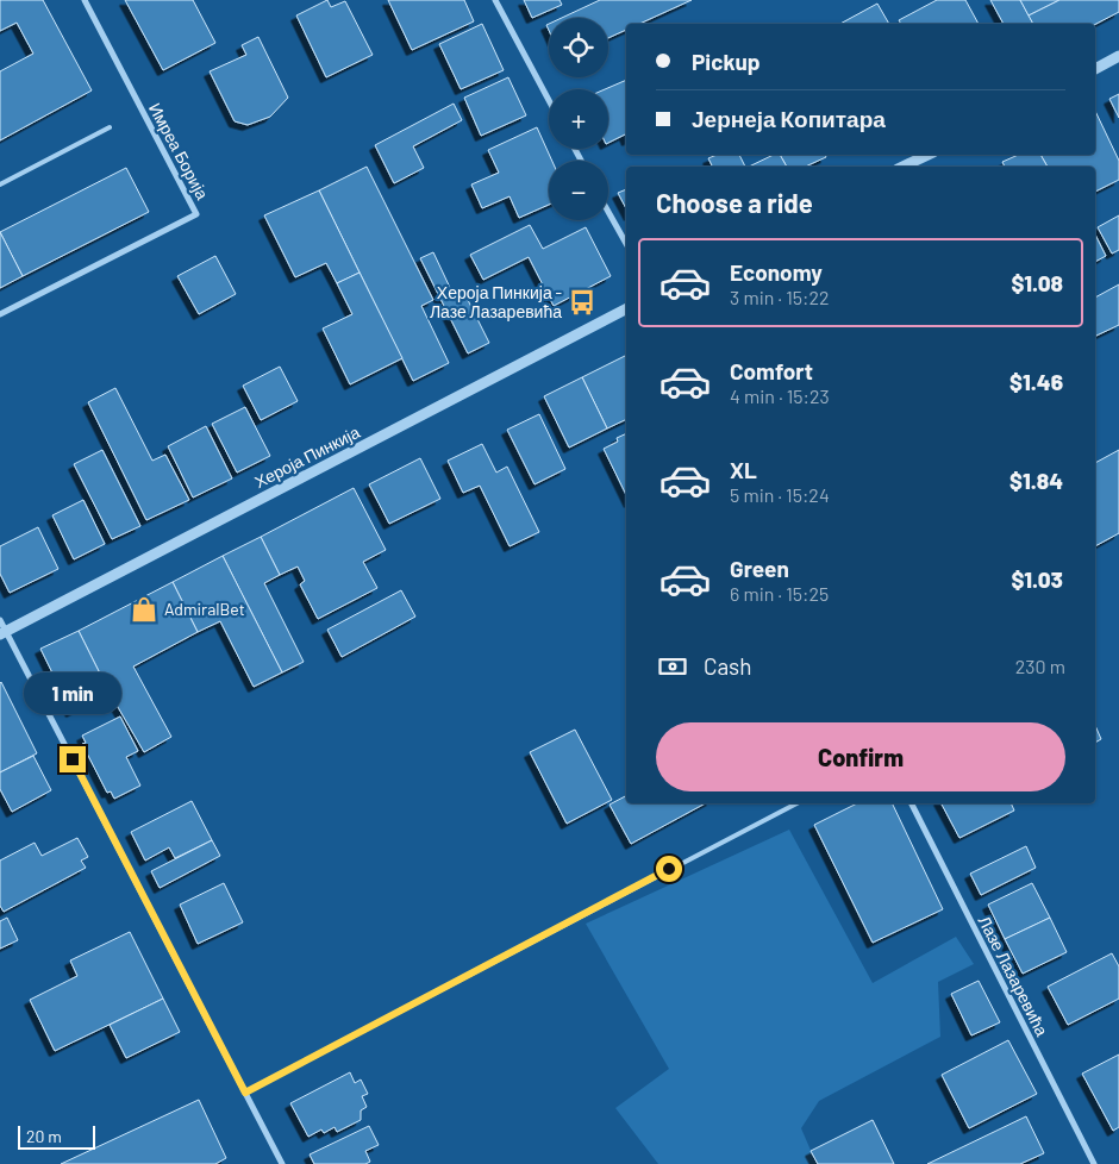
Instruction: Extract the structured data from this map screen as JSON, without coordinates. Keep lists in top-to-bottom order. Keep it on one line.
{"streets":{"street":["Имреа Борија","Хероја Пинкија","Лазе Лазаревића"]},"places":{"bus stop":["Хероја Пинкија - Лазе Лазаревића"],"shop":["AdmiralBet"]},"scale_bar":"20 m","page":{"map_buttons":["+","−"],"banner":["Pickup","Јернеја Копитара"],"heading":"Choose a ride","list":[{"name":"Economy","note":"3 min · 15:22","value":"$1.08"},{"name":"Comfort","note":"4 min · 15:23","value":"$1.46"},{"name":"XL","note":"5 min · 15:24","value":"$1.84"},{"name":"Green","note":"6 min · 15:25","value":"$1.03"}],"pay":["Cash","230 m"],"bubble":"1 min","buttons":"Confirm","scale":"20 m"}}
